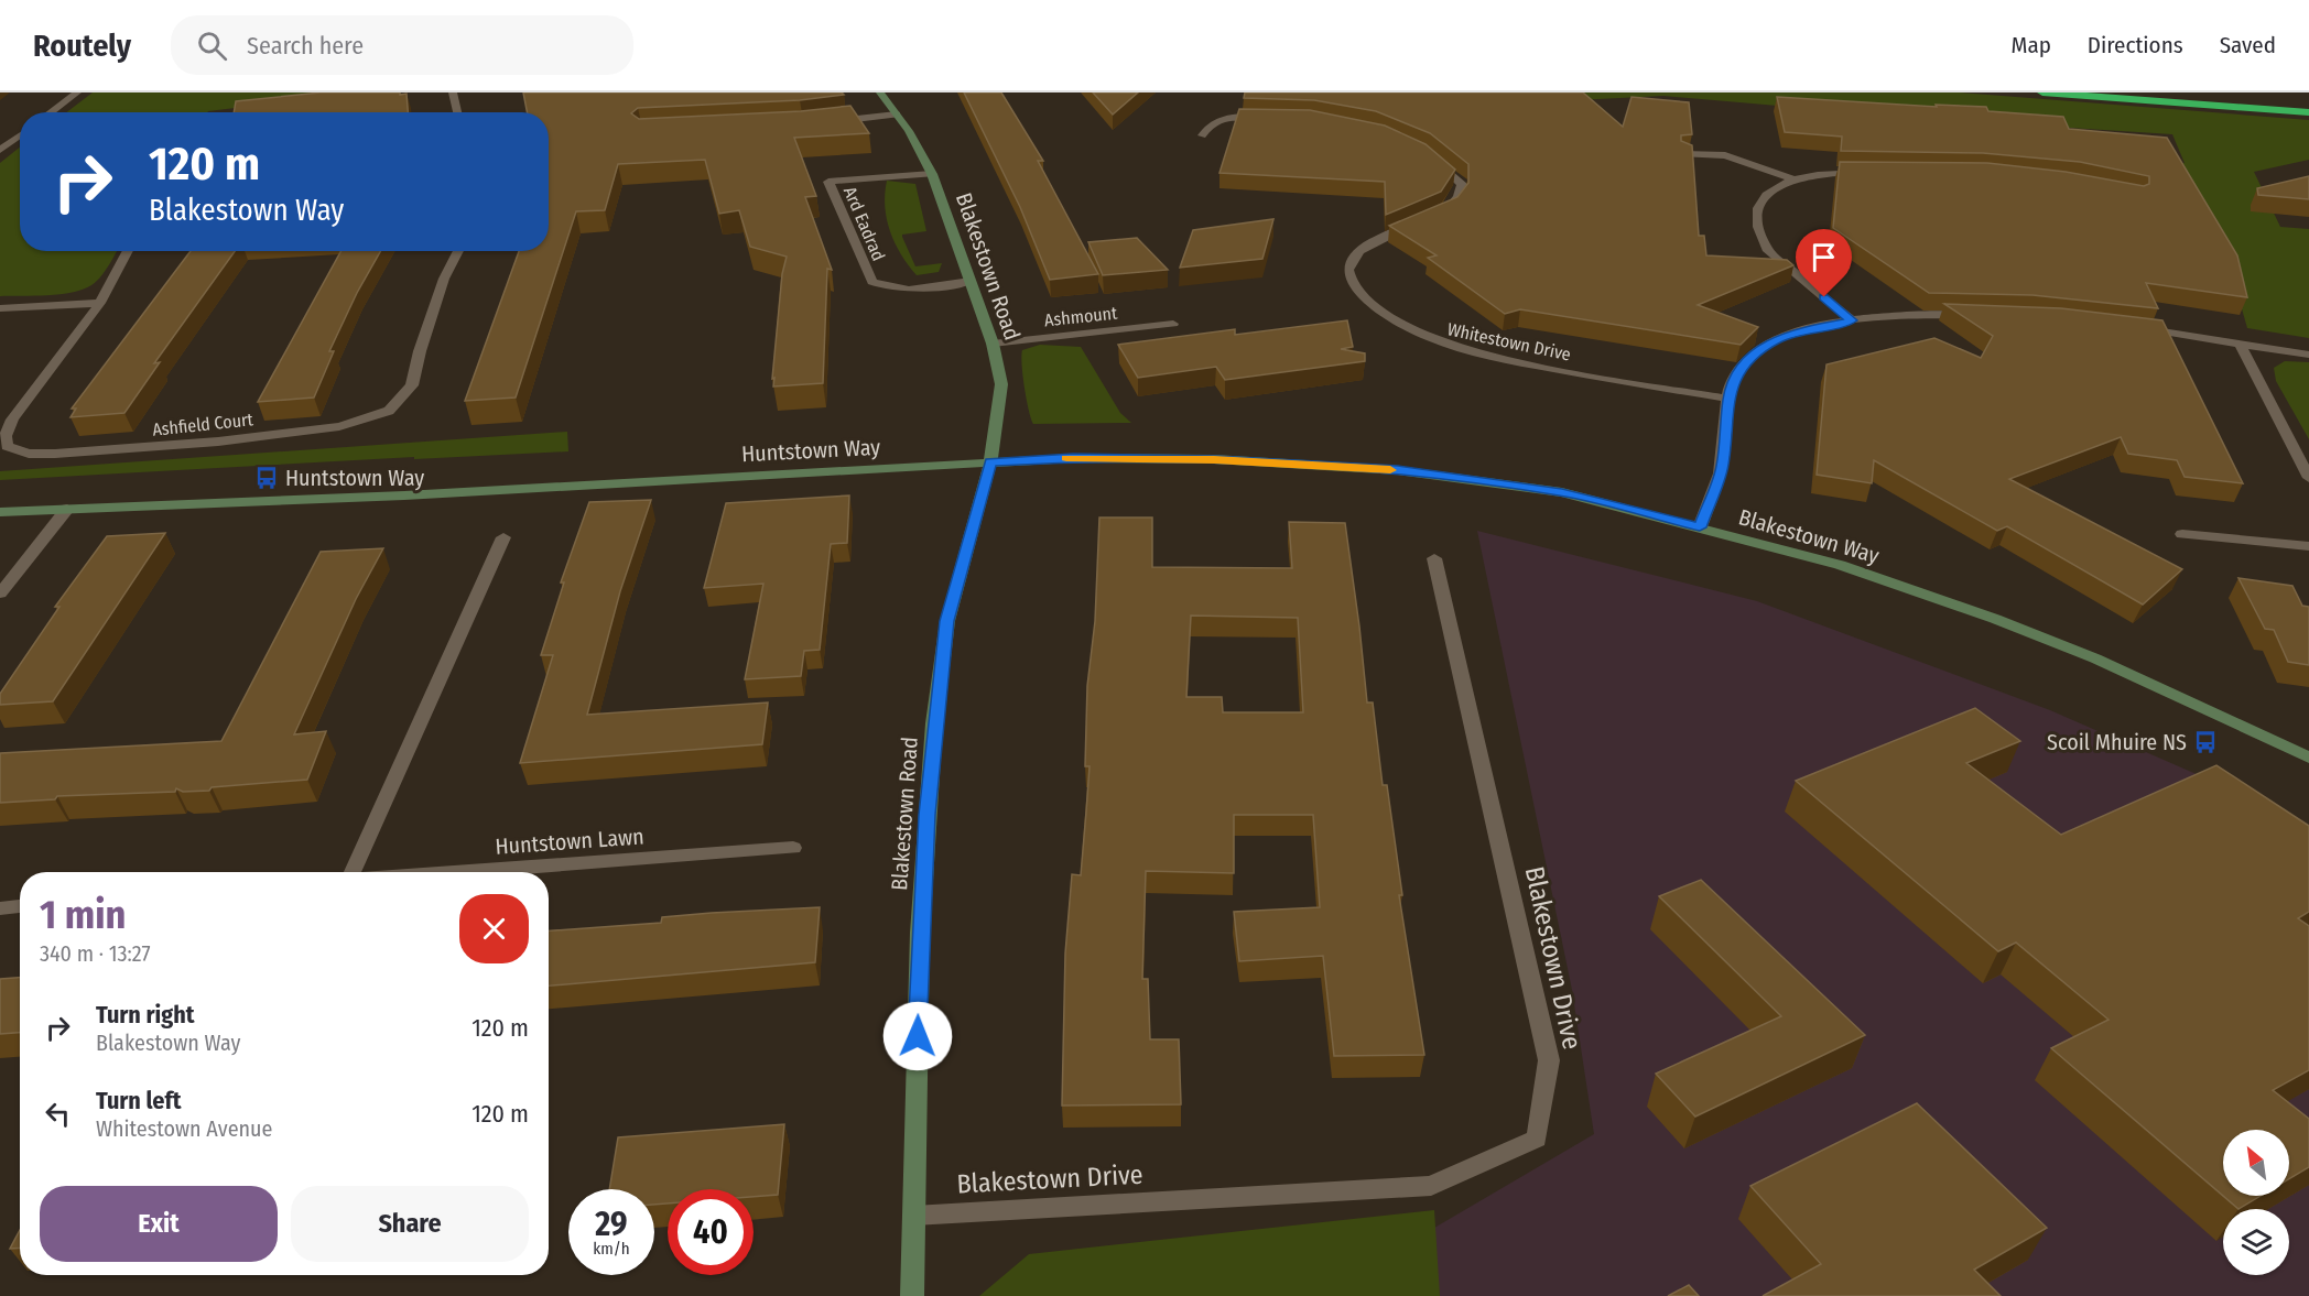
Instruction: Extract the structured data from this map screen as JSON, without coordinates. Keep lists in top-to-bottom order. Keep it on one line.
{"streets":{"street":["Ard Eadrad","Blakestown Road","Ashmount","Whitestown Drive","Ashfield Court","Huntstown Way","Blakestown Way","Huntstown Lawn","Blakestown Drive"]},"crossings":[["Ard Eadrad","Blakestown Road"],["Blakestown Road","Ashmount"],["Blakestown Road","Huntstown Way"],["Blakestown Road","Blakestown Way"],["Blakestown Road","Blakestown Drive"],["Huntstown Way","Blakestown Way"]],"places":{"bus stop":["Huntstown Way","Scoil Mhuire NS"]},"north":"top left","page":{"header":"Routely","search":"Search here","nav":["Map","Directions","Saved"],"turn":["120 m","Blakestown Way"],"heading":["1 min","340 m · 13:27"],"list":[{"name":"Turn right","note":"Blakestown Way","value":"120 m"},{"name":"Turn left","note":"Whitestown Avenue","value":"120 m"}],"buttons":["Exit","Share"],"speed":"29 km/h","limit":"40"}}
